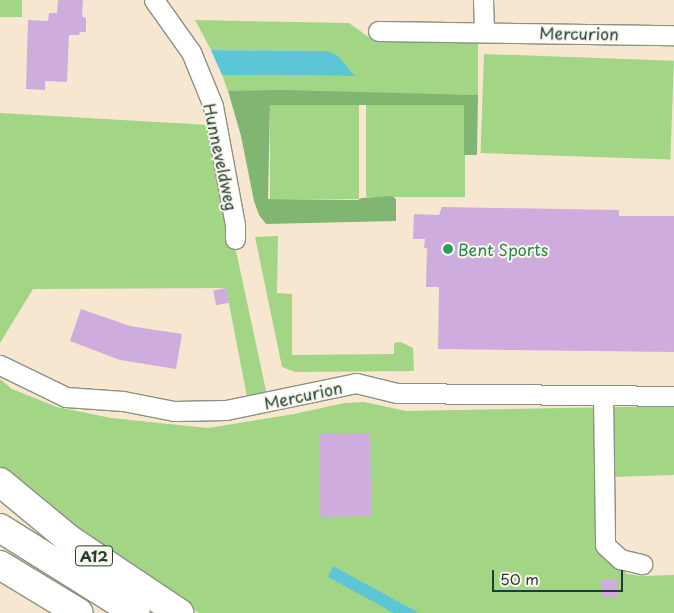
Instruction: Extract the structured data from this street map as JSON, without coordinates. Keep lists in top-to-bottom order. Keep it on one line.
{"streets":{"highway":["A12"],"street":["Mercurion","Hunneveldweg"]},"places":["Bent Sports"],"scale_bar":"50 m"}
